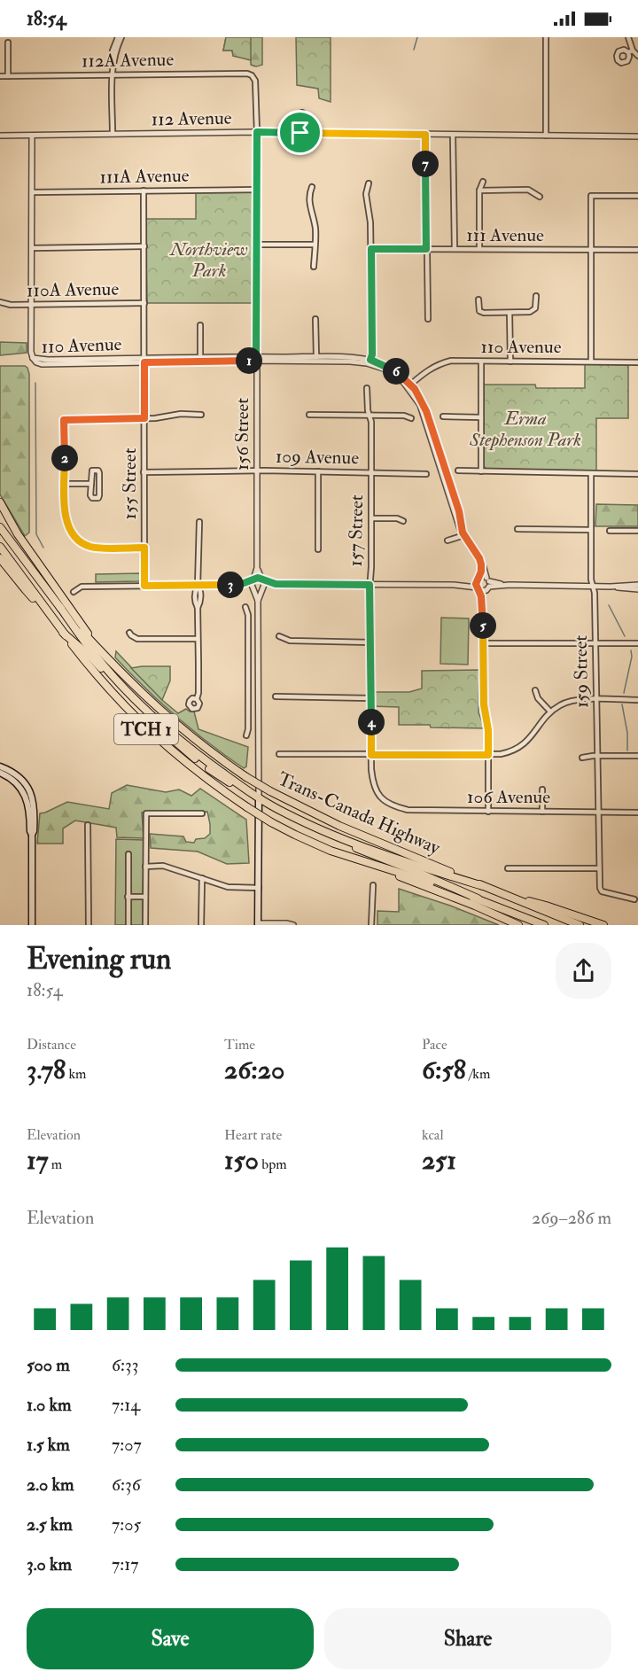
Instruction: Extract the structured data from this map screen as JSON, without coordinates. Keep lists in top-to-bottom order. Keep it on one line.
{"streets":{"highway":["TCH 1","Trans-Canada Highway"],"street":["112A Avenue","112 Avenue","111A Avenue","111 Avenue","110A Avenue","110 Avenue","156 Street","109 Avenue","155 Street","157 Street","159 Street","106 Avenue"]},"crossings":[["112A Avenue","156 Street"],["112 Avenue","156 Street"],["111A Avenue","156 Street"],["111A Avenue","155 Street"],["110A Avenue","110 Avenue"],["110A Avenue","155 Street"],["110 Avenue","156 Street"],["110 Avenue","155 Street"],["156 Street","109 Avenue"],["109 Avenue","155 Street"],["109 Avenue","157 Street"],["157 Street","106 Avenue"],["159 Street","106 Avenue"]],"parks":["Northview Park","Erma Stephenson Park"],"page":{"status":"18:54","pins":["7","1","6","2","3","5","4"],"heading":["Evening run","18:54"],"stats":[["Distance","3.78 km"],["Time","26:20"],["Pace","6:58 /km"],["Elevation","17 m"],["Heart rate","150 bpm"],["kcal","251"]],"chart":["Elevation","269–286 m"],"list":[{"name":"500 m","note":"6:33"},{"name":"1.0 km","note":"7:14"},{"name":"1.5 km","note":"7:07"},{"name":"2.0 km","note":"6:36"},{"name":"2.5 km","note":"7:05"},{"name":"3.0 km","note":"7:17"}],"buttons":["Save","Share"]}}
